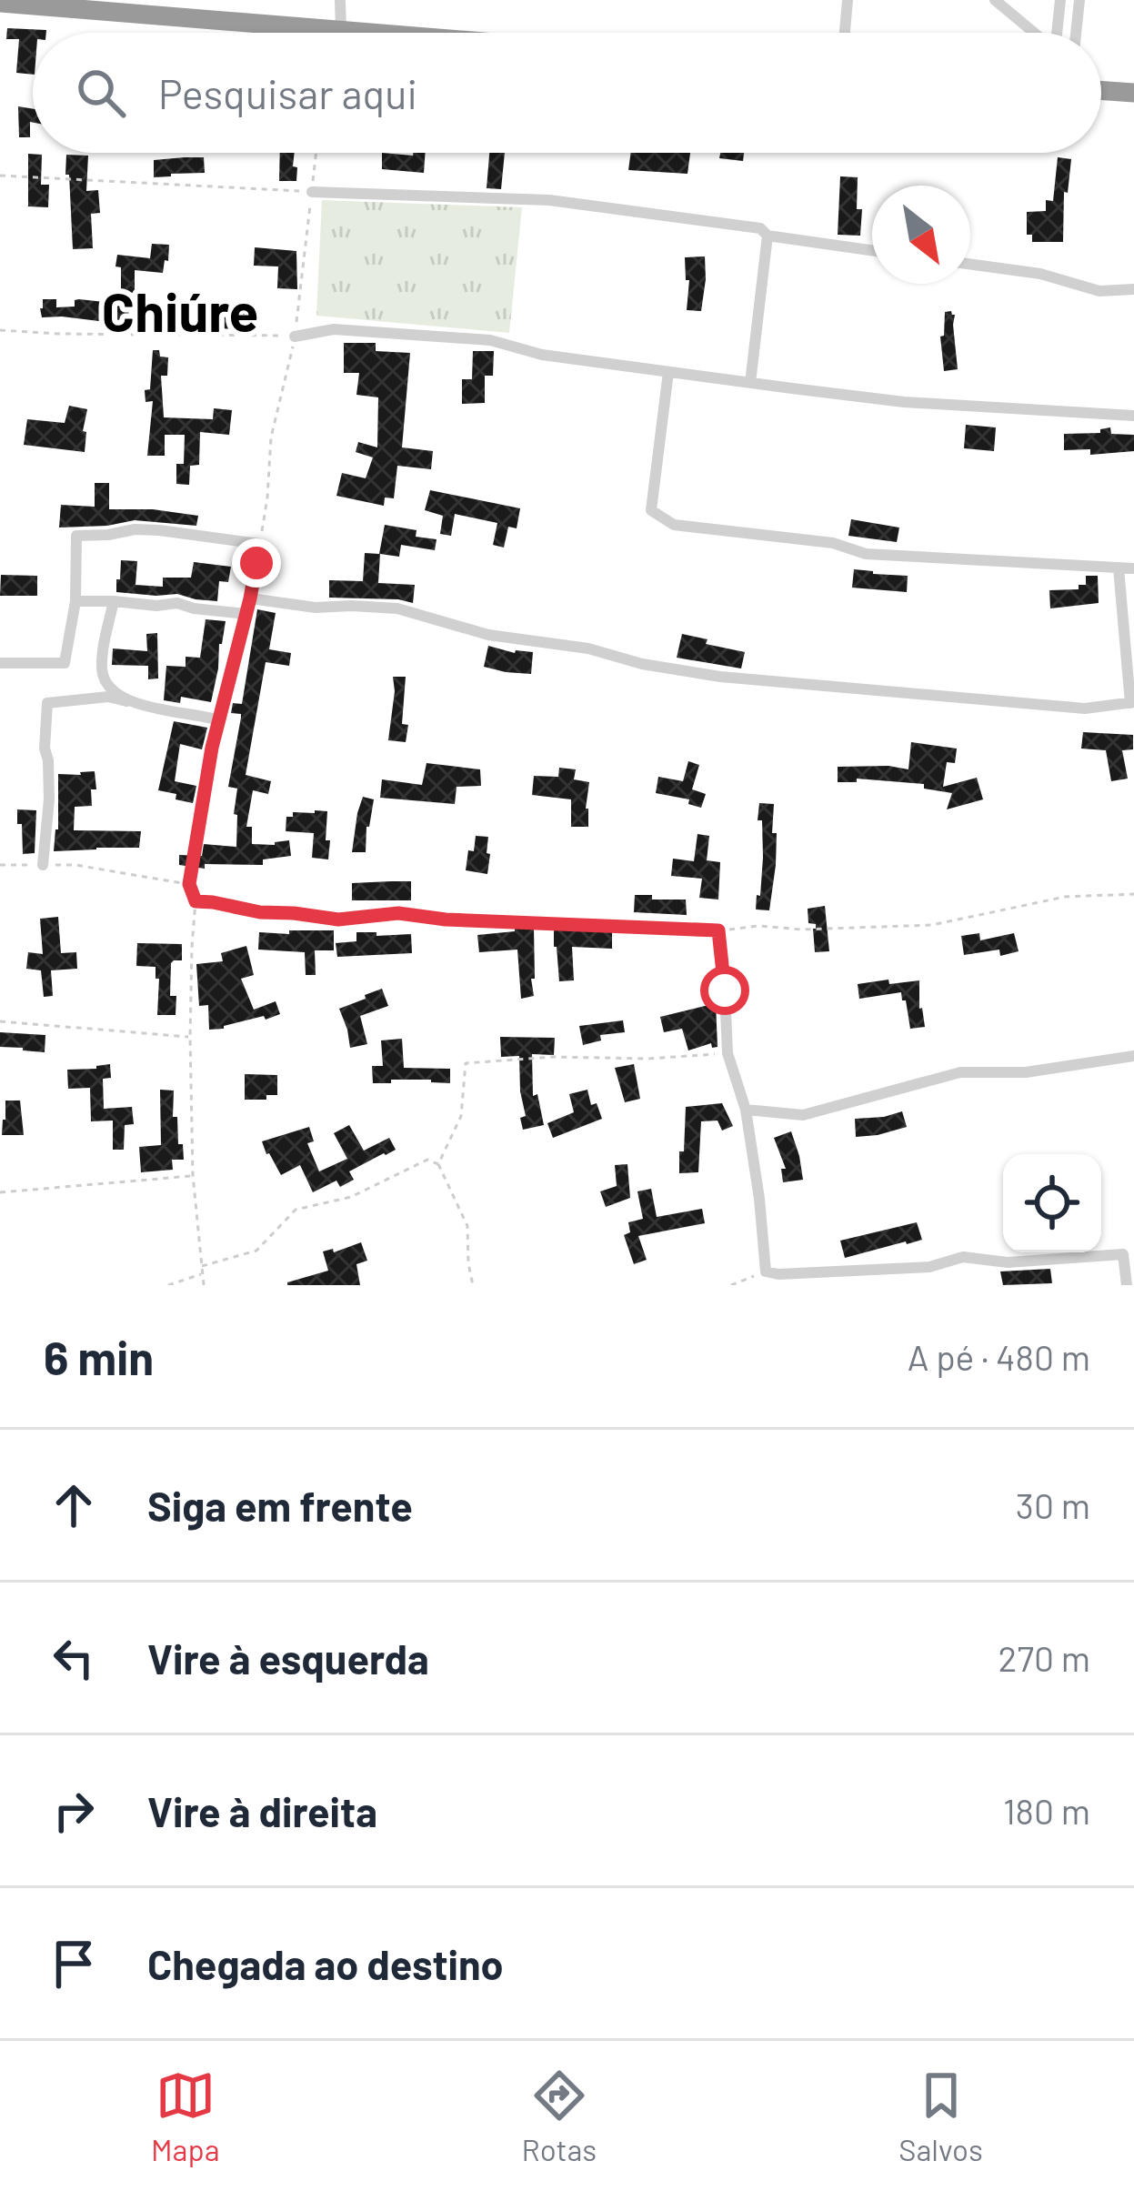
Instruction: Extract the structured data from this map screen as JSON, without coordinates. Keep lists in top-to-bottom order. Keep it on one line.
{"districts":["Chiúre"],"north":"bottom right","page":{"search":"Pesquisar aqui","heading":["6 min","A pé · 480 m"],"list":[["Siga em frente","30 m"],["Vire à esquerda","270 m"],["Vire à direita","180 m"],"Chegada ao destino"],"nav":["Mapa","Rotas","Salvos"]}}
